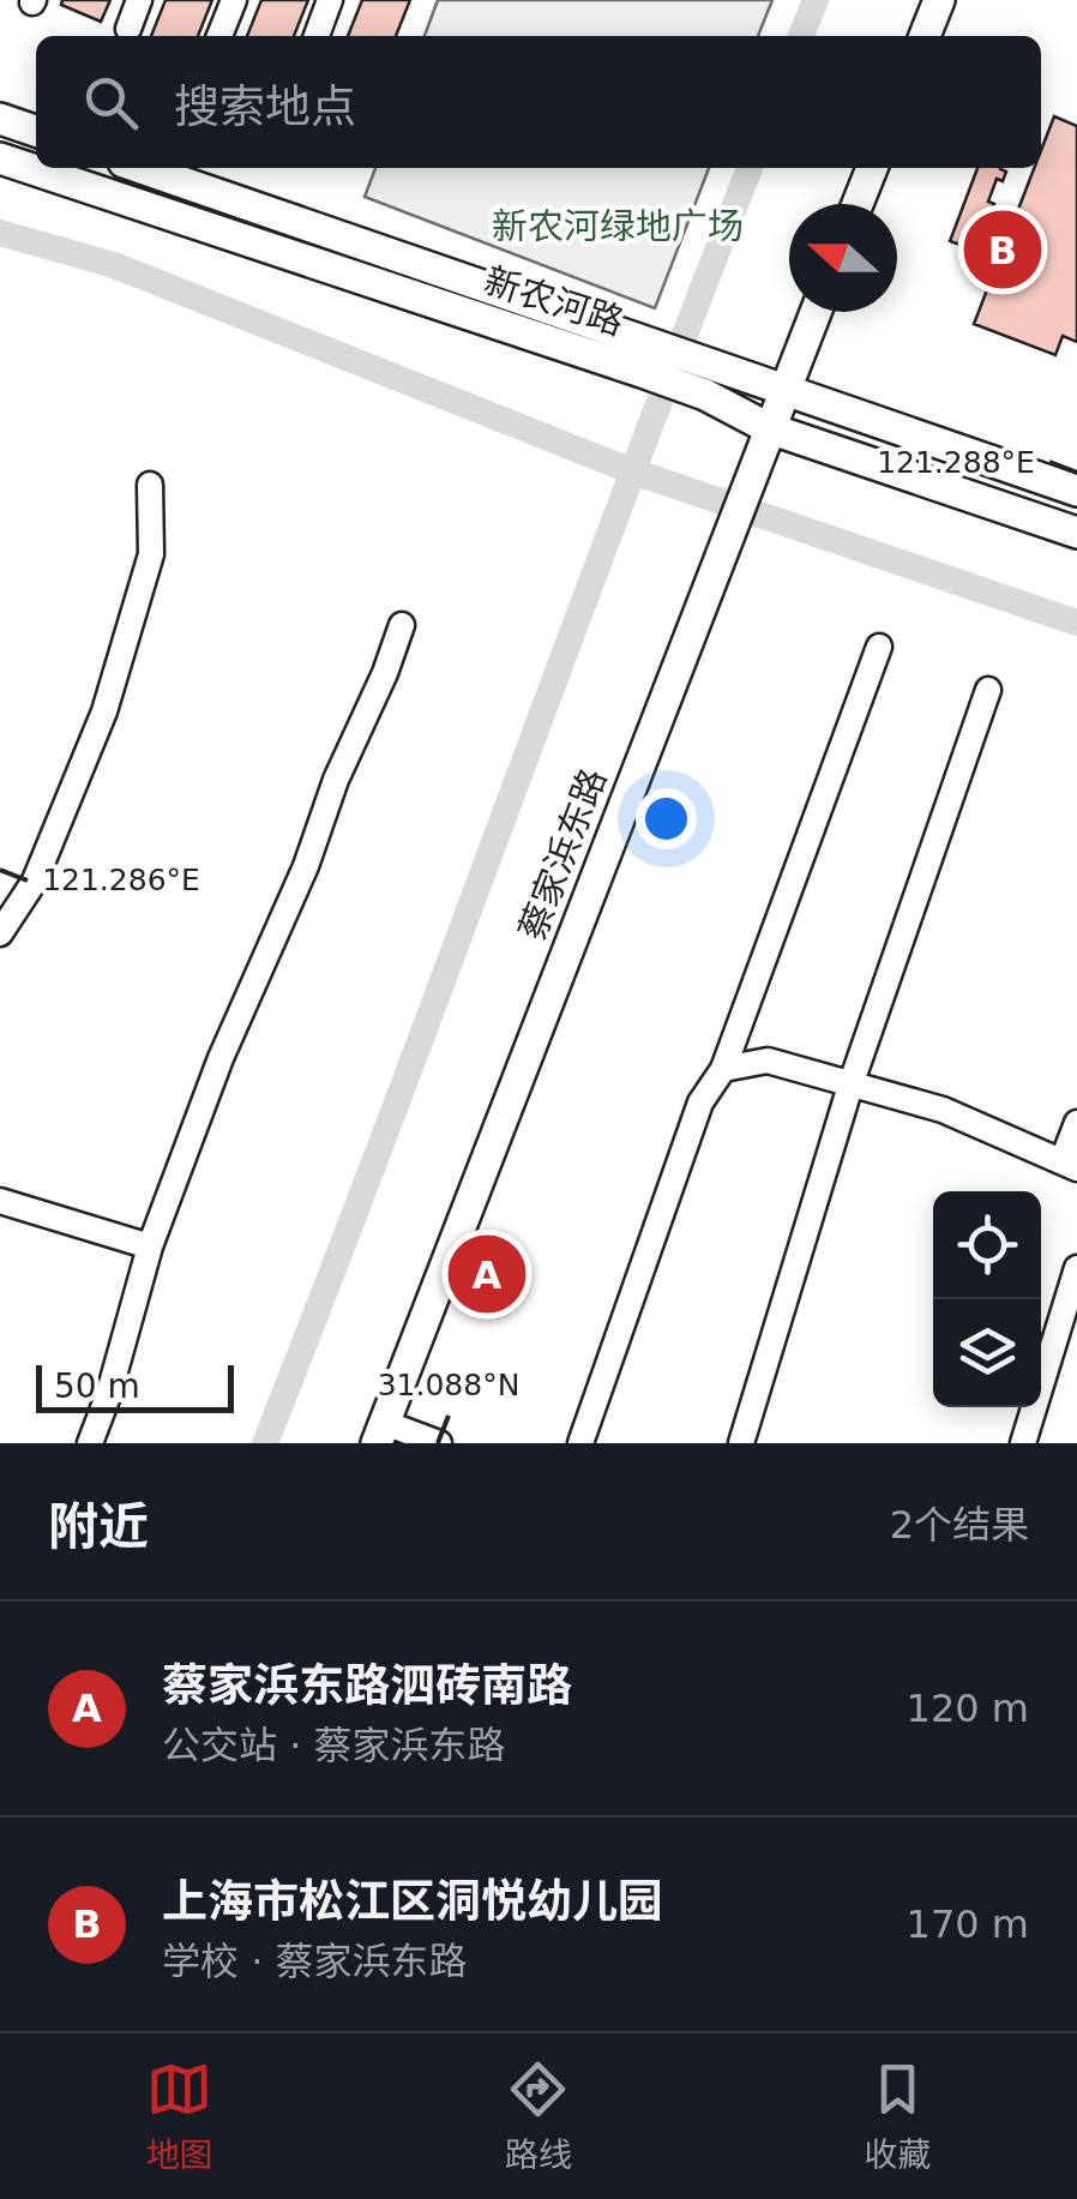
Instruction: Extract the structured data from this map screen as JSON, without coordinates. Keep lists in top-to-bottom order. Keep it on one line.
{"streets":{"street":["新农河路","蔡家浜东路"]},"crossings":[["新农河路","蔡家浜东路"]],"parks":["新农河绿地广场"],"scale_bar":"50 m","north":"left","page":{"search":"搜索地点","pins":["B","A"],"scale":"50 m","heading":["附近","2个结果"],"list":[{"mark":"A","name":"蔡家浜东路泗砖南路","note":"公交站 · 蔡家浜东路","value":"120 m"},{"mark":"B","name":"上海市松江区洞悦幼儿园","note":"学校 · 蔡家浜东路","value":"170 m"}],"nav":["地图","路线","收藏"]},"coordinates":["121.288°E","121.286°E","31.088°N"]}
